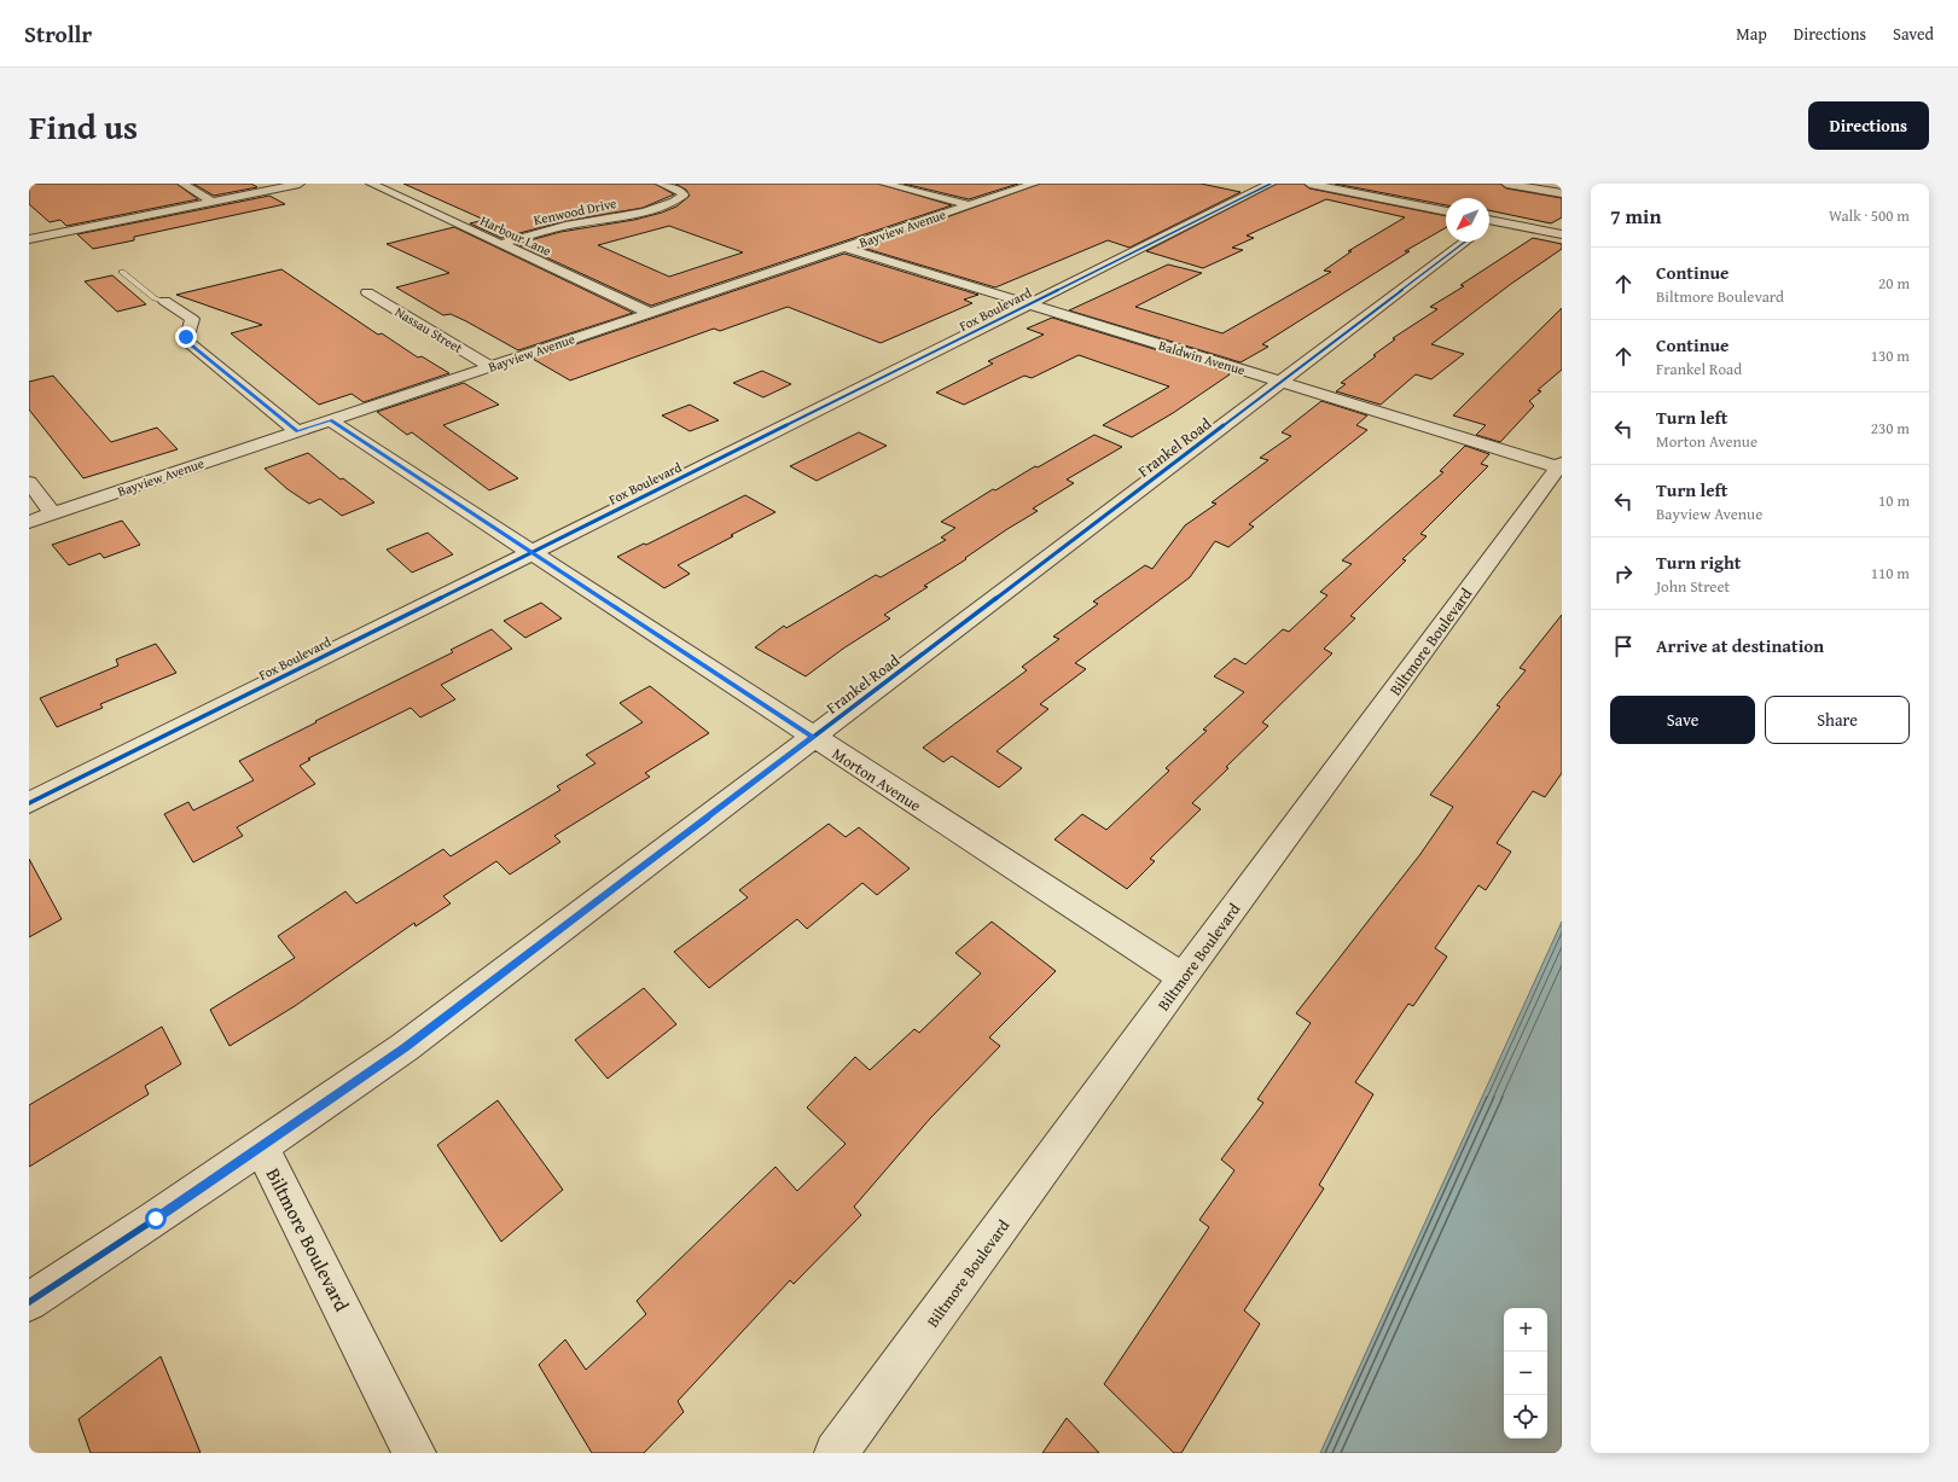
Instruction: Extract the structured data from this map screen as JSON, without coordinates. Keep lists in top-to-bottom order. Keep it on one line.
{"streets":{"street":["Kenwood Drive","Bayview Avenue","Harbour Lane","Fox Boulevard","Nassau Street","Baldwin Avenue","Frankel Road","Biltmore Boulevard","Morton Avenue"]},"crossings":[["Kenwood Drive","Harbour Lane"],["Bayview Avenue","Harbour Lane"],["Bayview Avenue","Nassau Street"],["Bayview Avenue","Baldwin Avenue"],["Bayview Avenue","Morton Avenue"],["Fox Boulevard","Baldwin Avenue"],["Fox Boulevard","Morton Avenue"],["Baldwin Avenue","Frankel Road"],["Baldwin Avenue","Biltmore Boulevard"],["Frankel Road","Biltmore Boulevard"],["Frankel Road","Morton Avenue"],["Biltmore Boulevard","Morton Avenue"]],"north":"bottom left","page":{"header":"Strollr","nav":["Map","Directions","Saved"],"title":"Find us","buttons":["Directions",["Save","Share"]],"heading":["7 min","Walk · 500 m"],"list":[["Continue","Biltmore Boulevard","20 m"],["Continue","Frankel Road","130 m"],["Turn left","Morton Avenue","230 m"],["Turn left","Bayview Avenue","10 m"],["Turn right","John Street","110 m"],"Arrive at destination"],"map_buttons":["+","−"]}}
